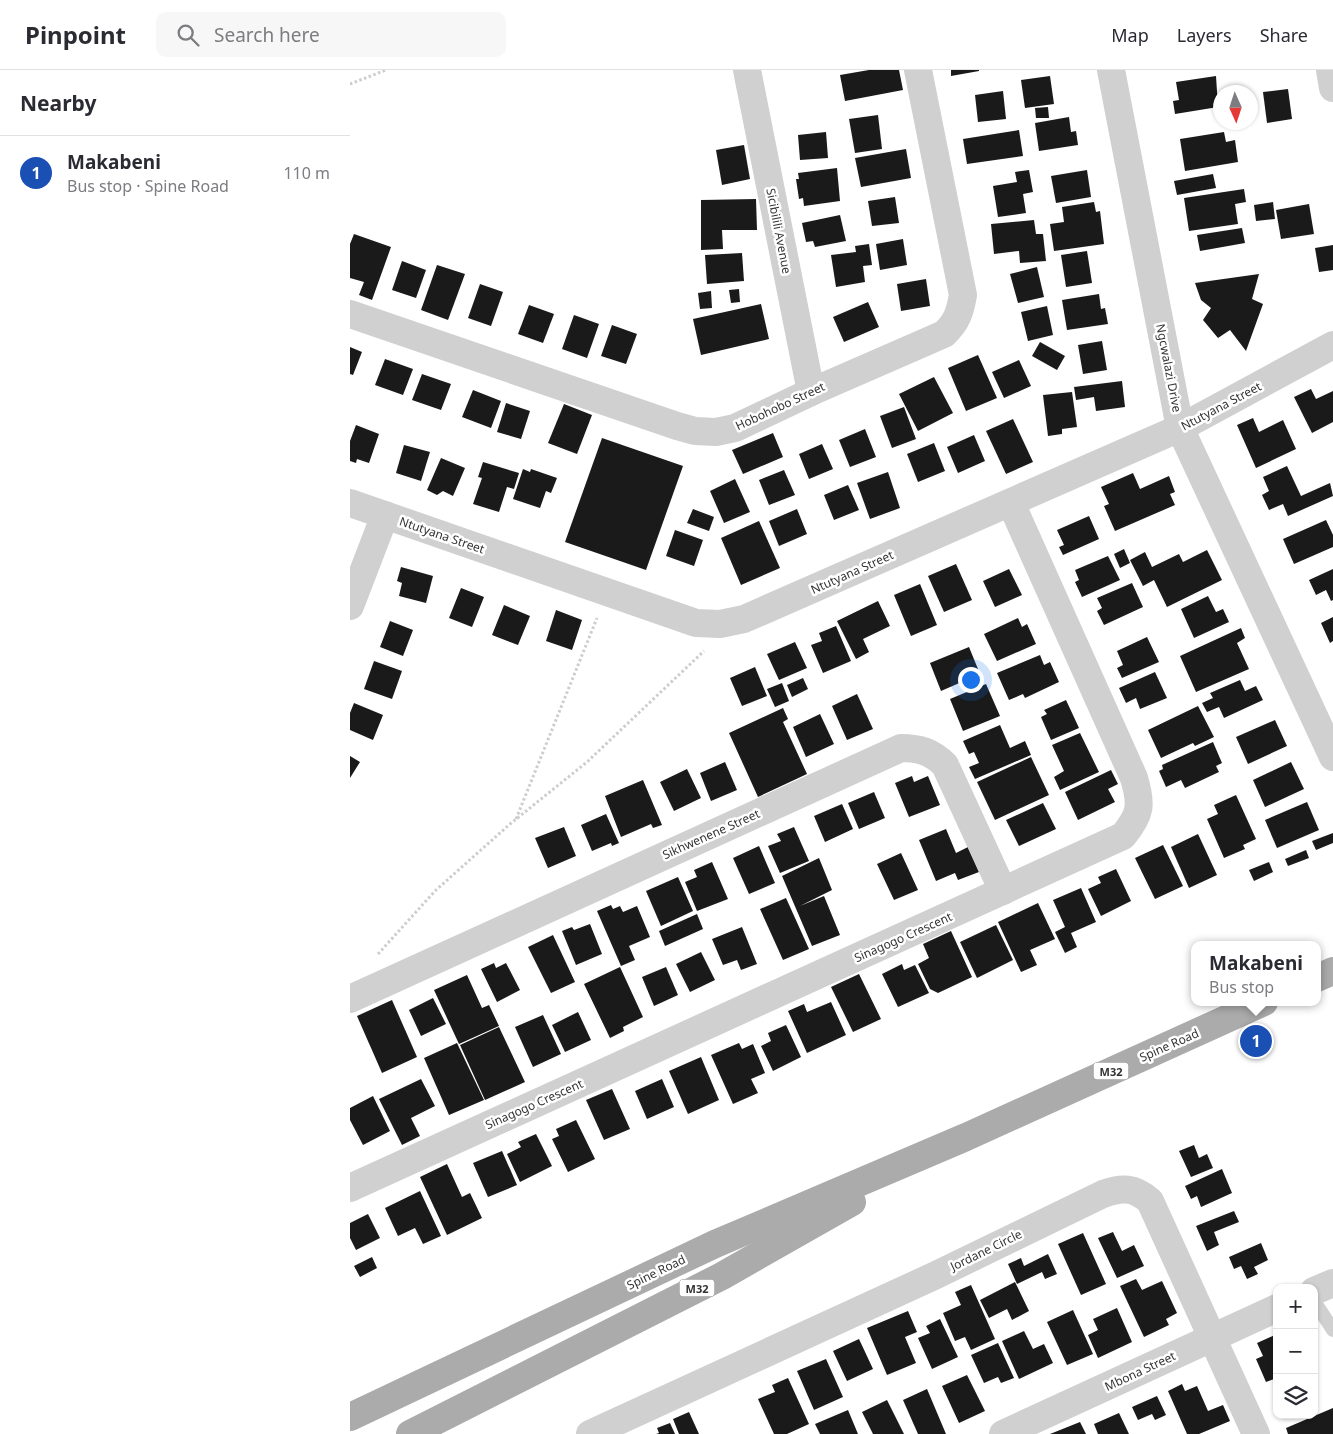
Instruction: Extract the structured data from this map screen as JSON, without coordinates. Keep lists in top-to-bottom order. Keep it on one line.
{"streets":{"main road":["Spine Road","M32"],"street":["Sicibilili Avenue","Ngcwalazi Drive","Hobohobo Street","Ntutyana Street","Sikhwenene Street","Sinagogo Crescent","Jordane Circle","Mbona Street"]},"crossings":[["Sicibilili Avenue","Hobohobo Street"],["Ngcwalazi Drive","Ntutyana Street"],["Ntutyana Street","Sinagogo Crescent"],["Sikhwenene Street","Sinagogo Crescent"],["Jordane Circle","Mbona Street"]],"north":"bottom","page":{"header":"Pinpoint","search":"Search here","nav":["Map","Layers","Share"],"heading":"Nearby","list":[{"mark":"1","name":"Makabeni","note":"Bus stop · Spine Road","value":"110 m"}],"popup":["Makabeni","Bus stop"],"pins":"1","map_buttons":["+","−"]}}
